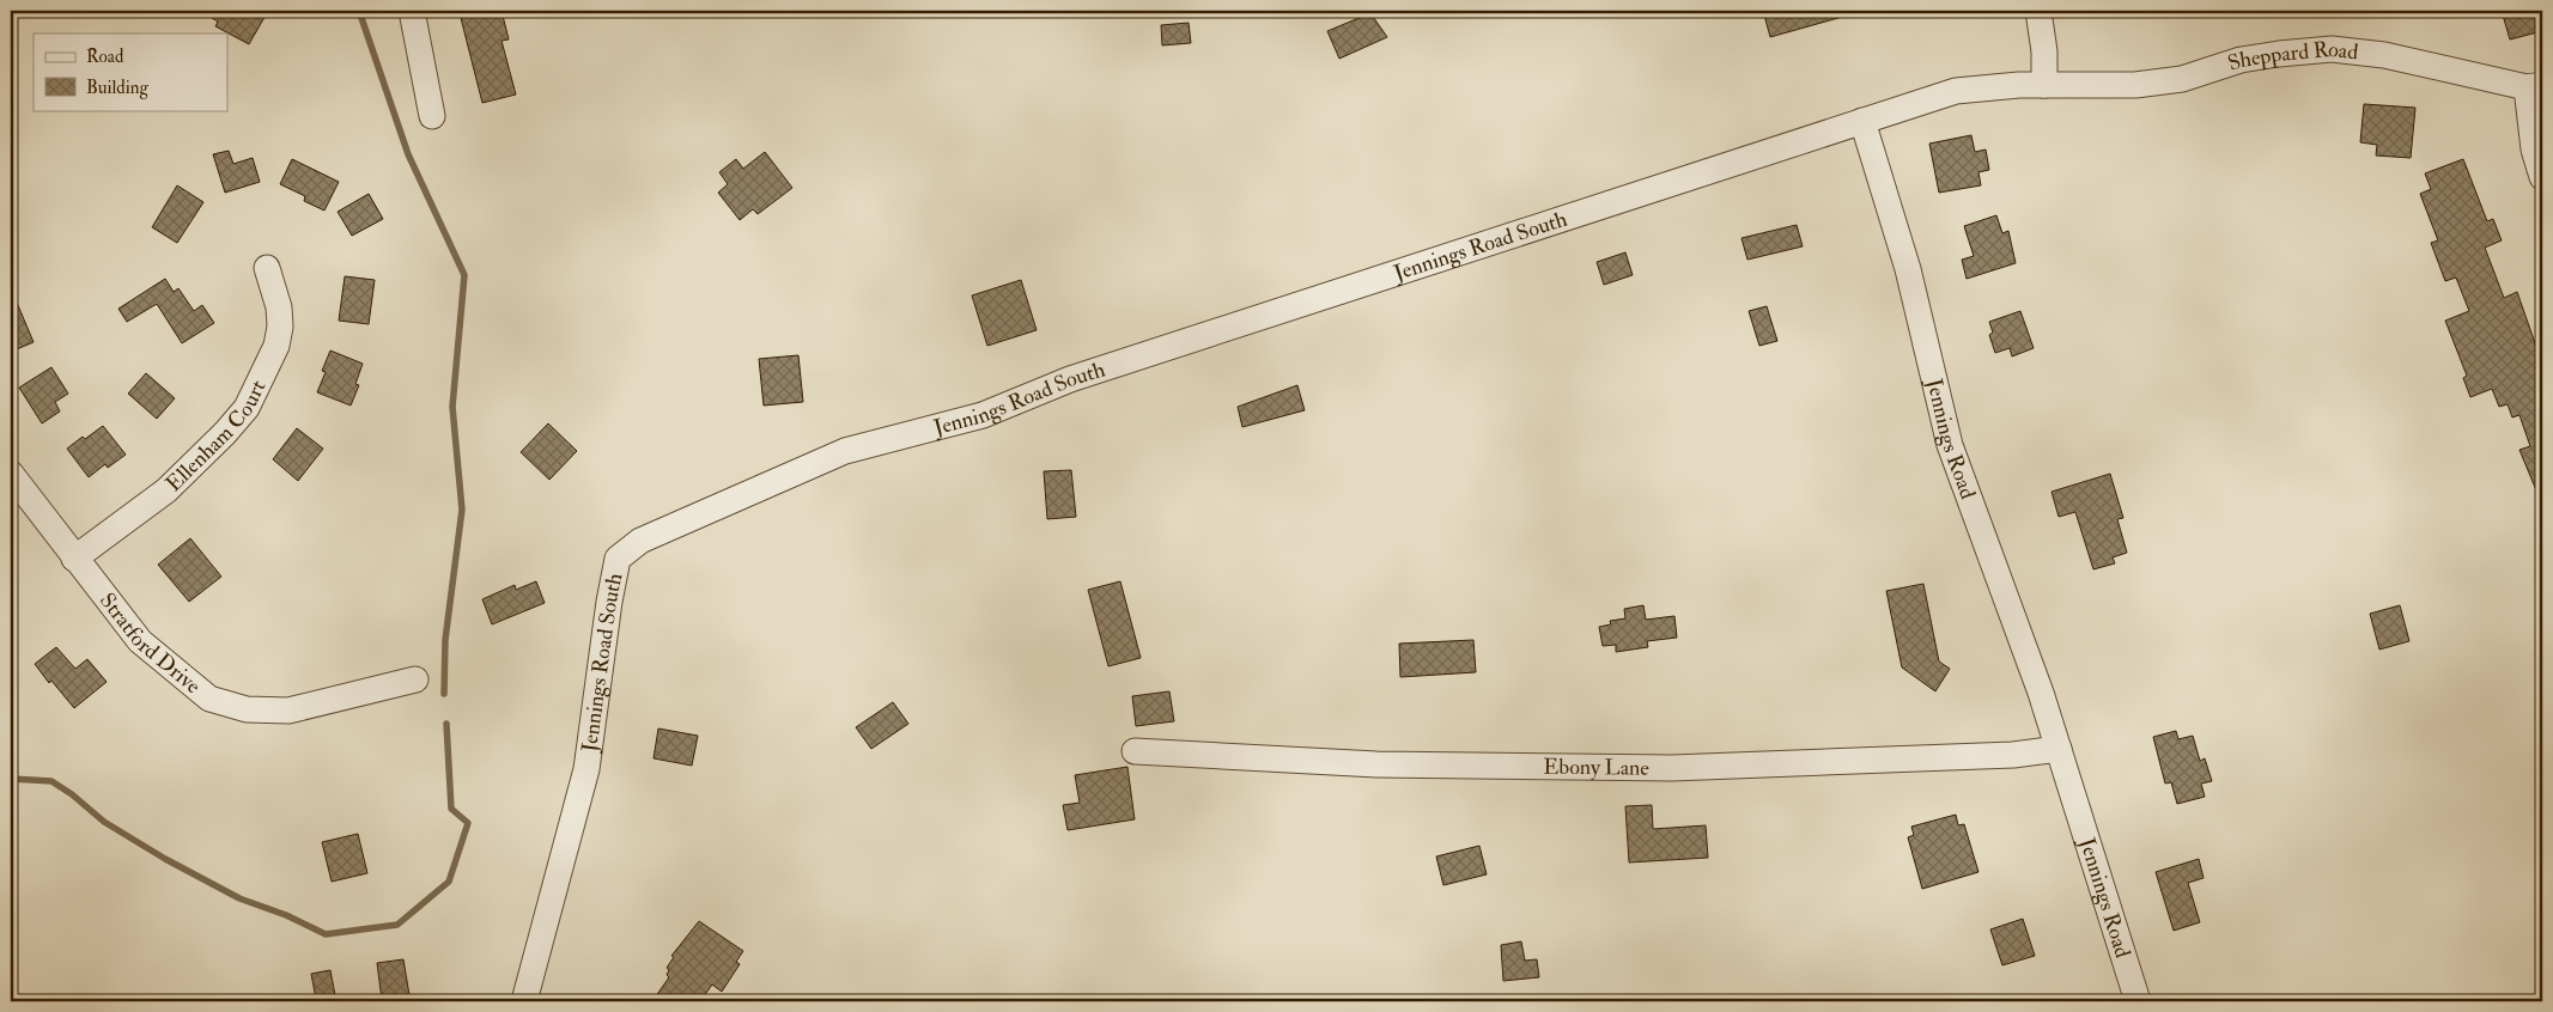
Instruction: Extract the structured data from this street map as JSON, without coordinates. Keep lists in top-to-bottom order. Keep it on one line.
{"streets":{"street":["Sheppard Road","Jennings Road South","Ellenham Court","Jennings Road","Stratford Drive","Ebony Lane"]},"crossings":[["Jennings Road South","Jennings Road"],["Ellenham Court","Stratford Drive"],["Jennings Road","Ebony Lane"]],"legend":["Road","Building"]}
